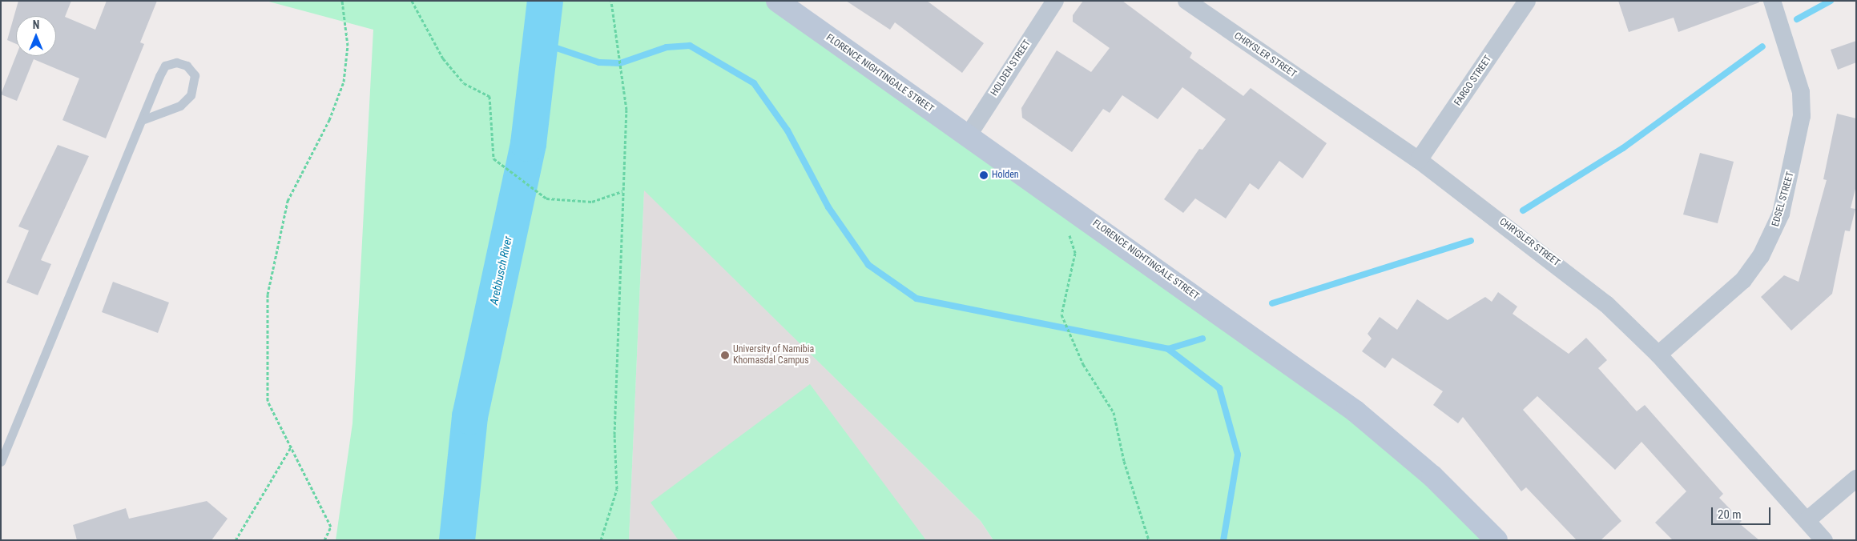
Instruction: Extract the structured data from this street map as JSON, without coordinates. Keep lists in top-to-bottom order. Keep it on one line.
{"streets":{"main road":["FLORENCE NIGHTINGALE STREET"],"street":["CHRYSLER STREET","HOLDEN STREET","FARGO STREET","EDSEL STREET"]},"crossings":[["CHRYSLER STREET","FARGO STREET"],["CHRYSLER STREET","EDSEL STREET"],["HOLDEN STREET","FLORENCE NIGHTINGALE STREET"]],"water":["Arebbusch River"],"places":["Holden","University of Namibia Khomasdal Campus"],"scale_bar":"20 m","north":"top"}
